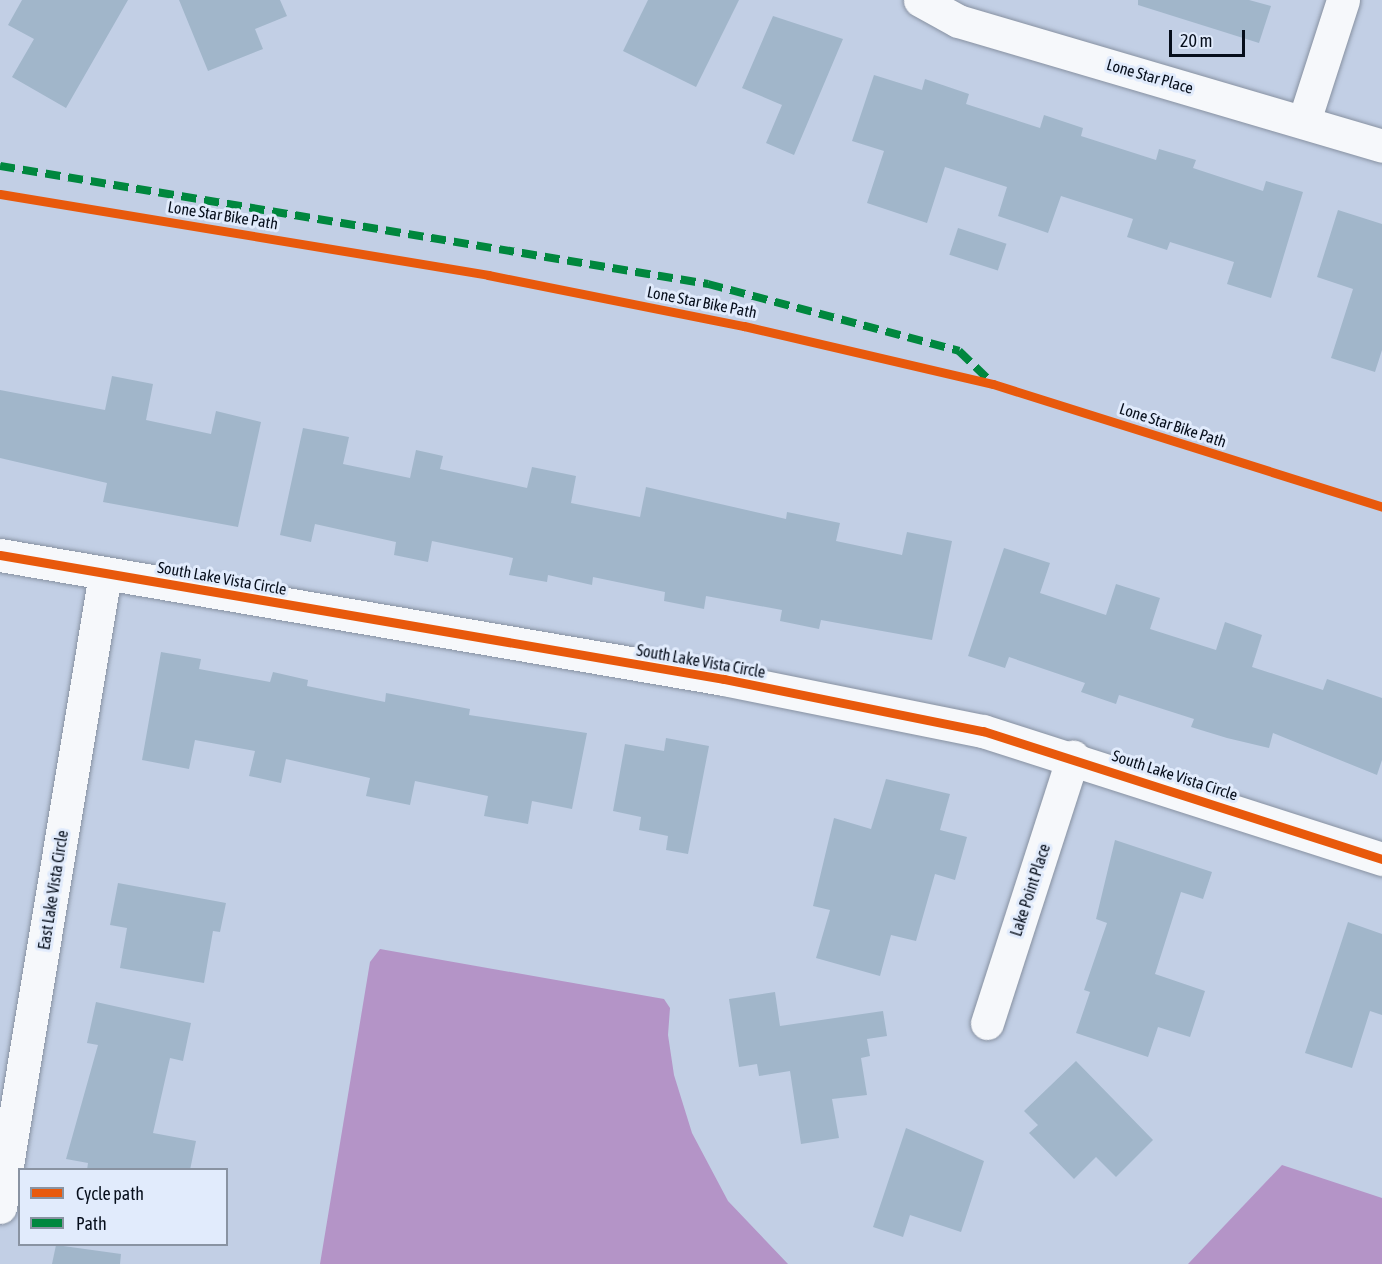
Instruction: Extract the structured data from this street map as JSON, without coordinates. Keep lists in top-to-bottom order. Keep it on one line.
{"streets":{"street":["Lone Star Place","South Lake Vista Circle","East Lake Vista Circle","Lake Point Place"],"cycle path":["Lone Star Bike Path"]},"crossings":[["South Lake Vista Circle","East Lake Vista Circle"],["South Lake Vista Circle","Lake Point Place"]],"legend":["Cycle path","Path"],"scale_bar":"20 m"}
